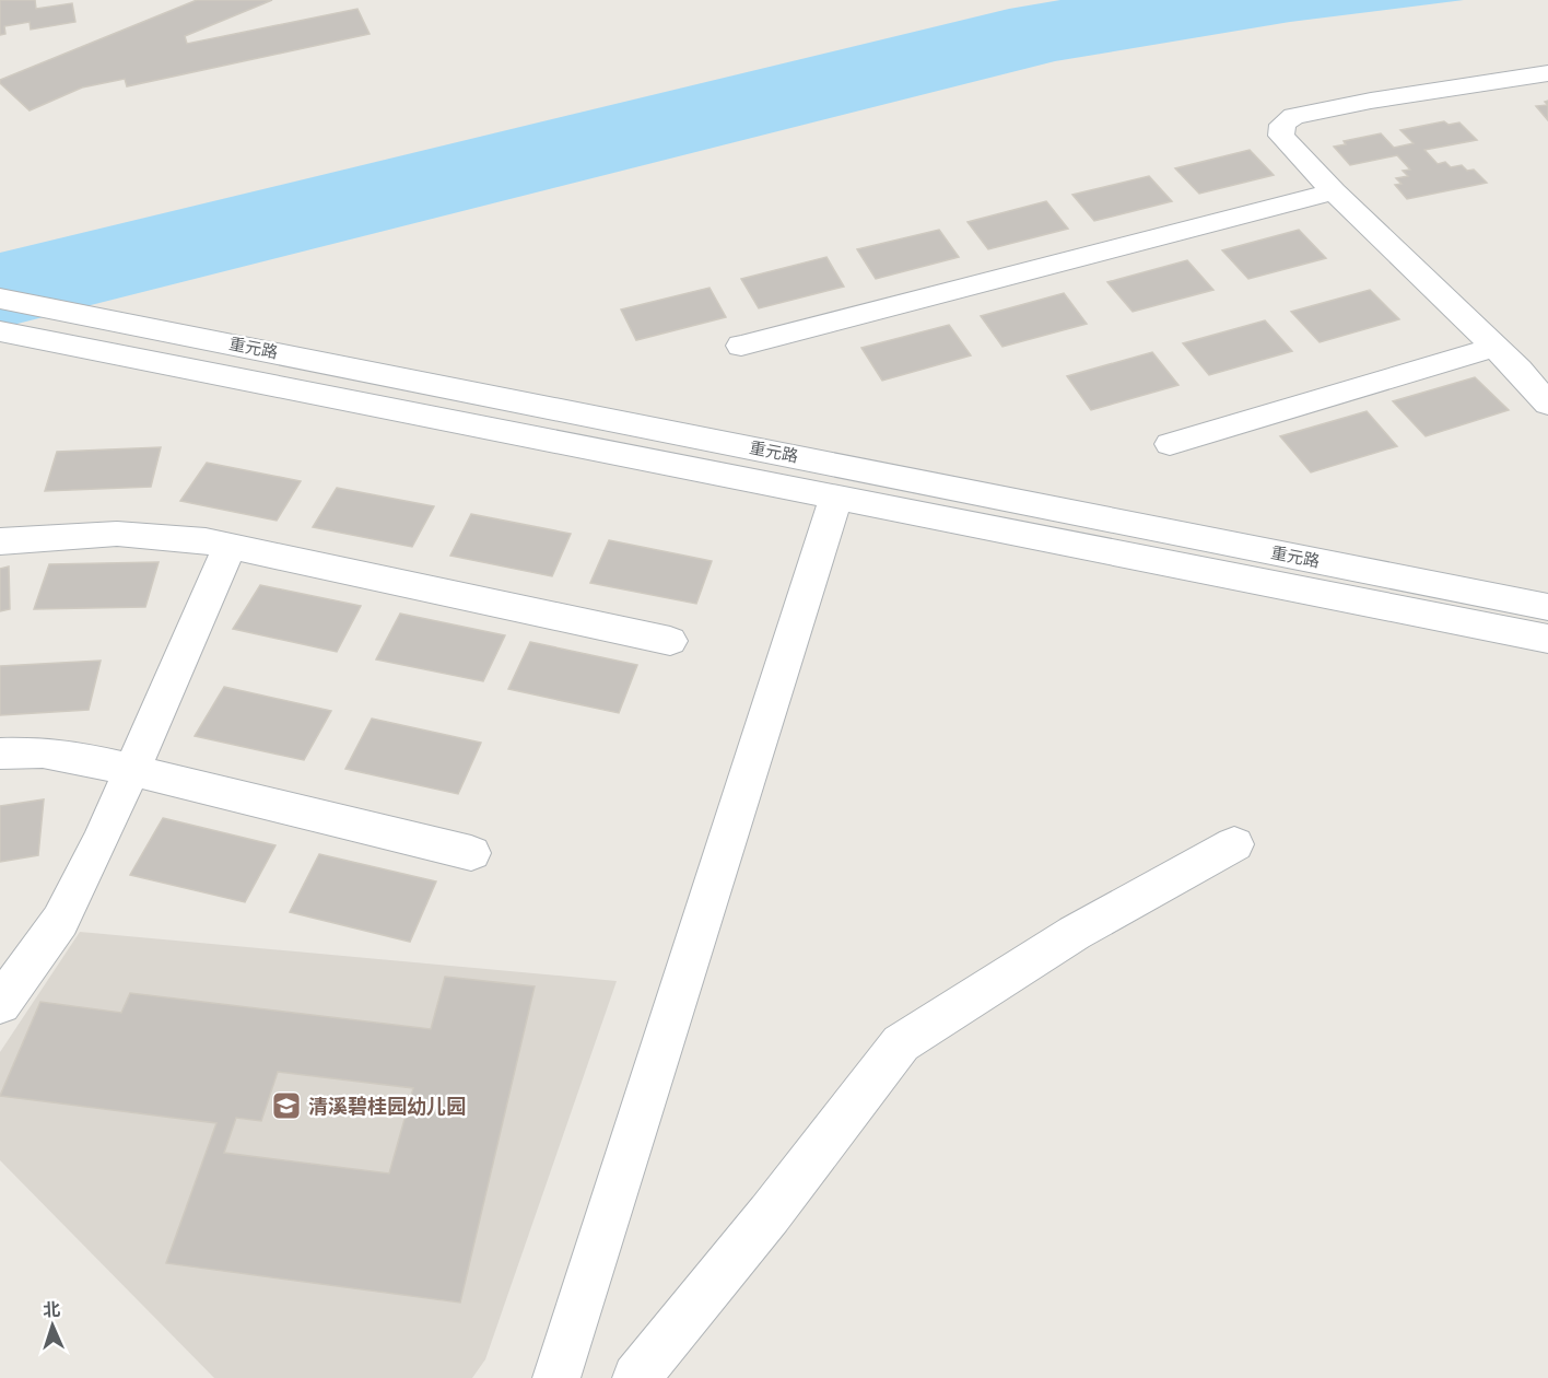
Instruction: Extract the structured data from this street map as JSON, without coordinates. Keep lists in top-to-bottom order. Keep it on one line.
{"streets":{"street":["重元路"]},"places":{"school or university":["清溪碧桂园幼儿园"]},"north":"top"}
